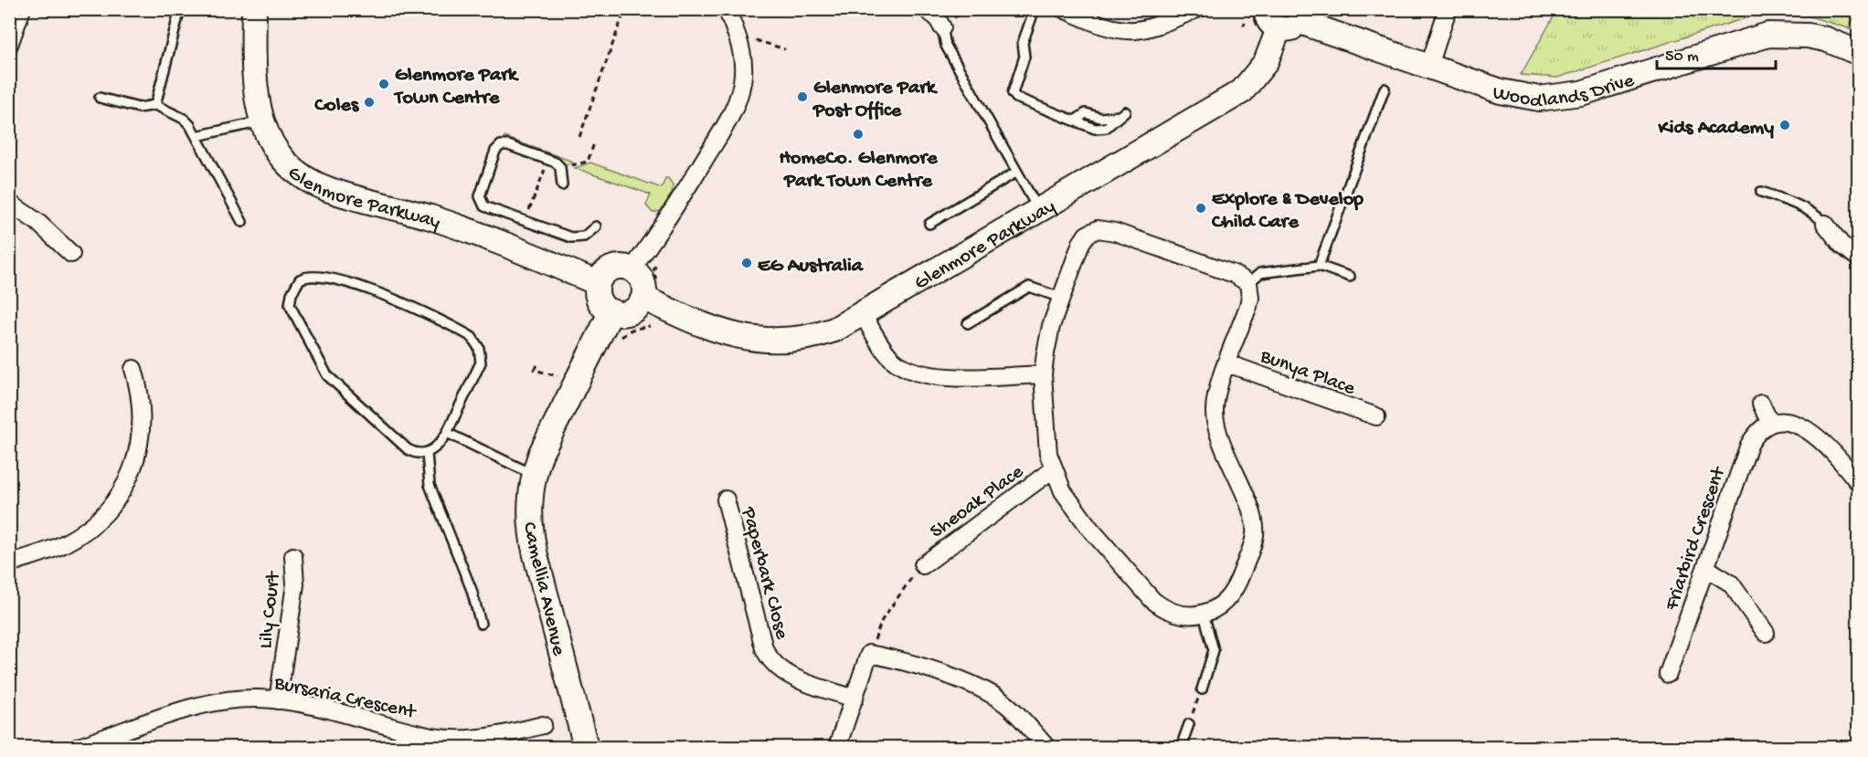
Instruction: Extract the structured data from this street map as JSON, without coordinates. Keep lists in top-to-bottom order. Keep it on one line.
{"streets":{"main road":["Woodlands Drive","Glenmore Parkway","Camellia Avenue"],"street":["Bunya Place","Sheoak Place","Friarbird Crescent","Paperbark Close","Lily Court","Bursaria Crescent"]},"crossings":[["Woodlands Drive","Glenmore Parkway"],["Glenmore Parkway","Camellia Avenue"],["Lily Court","Bursaria Crescent"]],"places":["Glenmore Park Town Centre","Glenmore Park Post Office","Coles","Kids Academy","HomeCo. Glenmore Park Town Centre","Explore & Develop Child Care","EG Australia"],"scale_bar":"50 m"}
